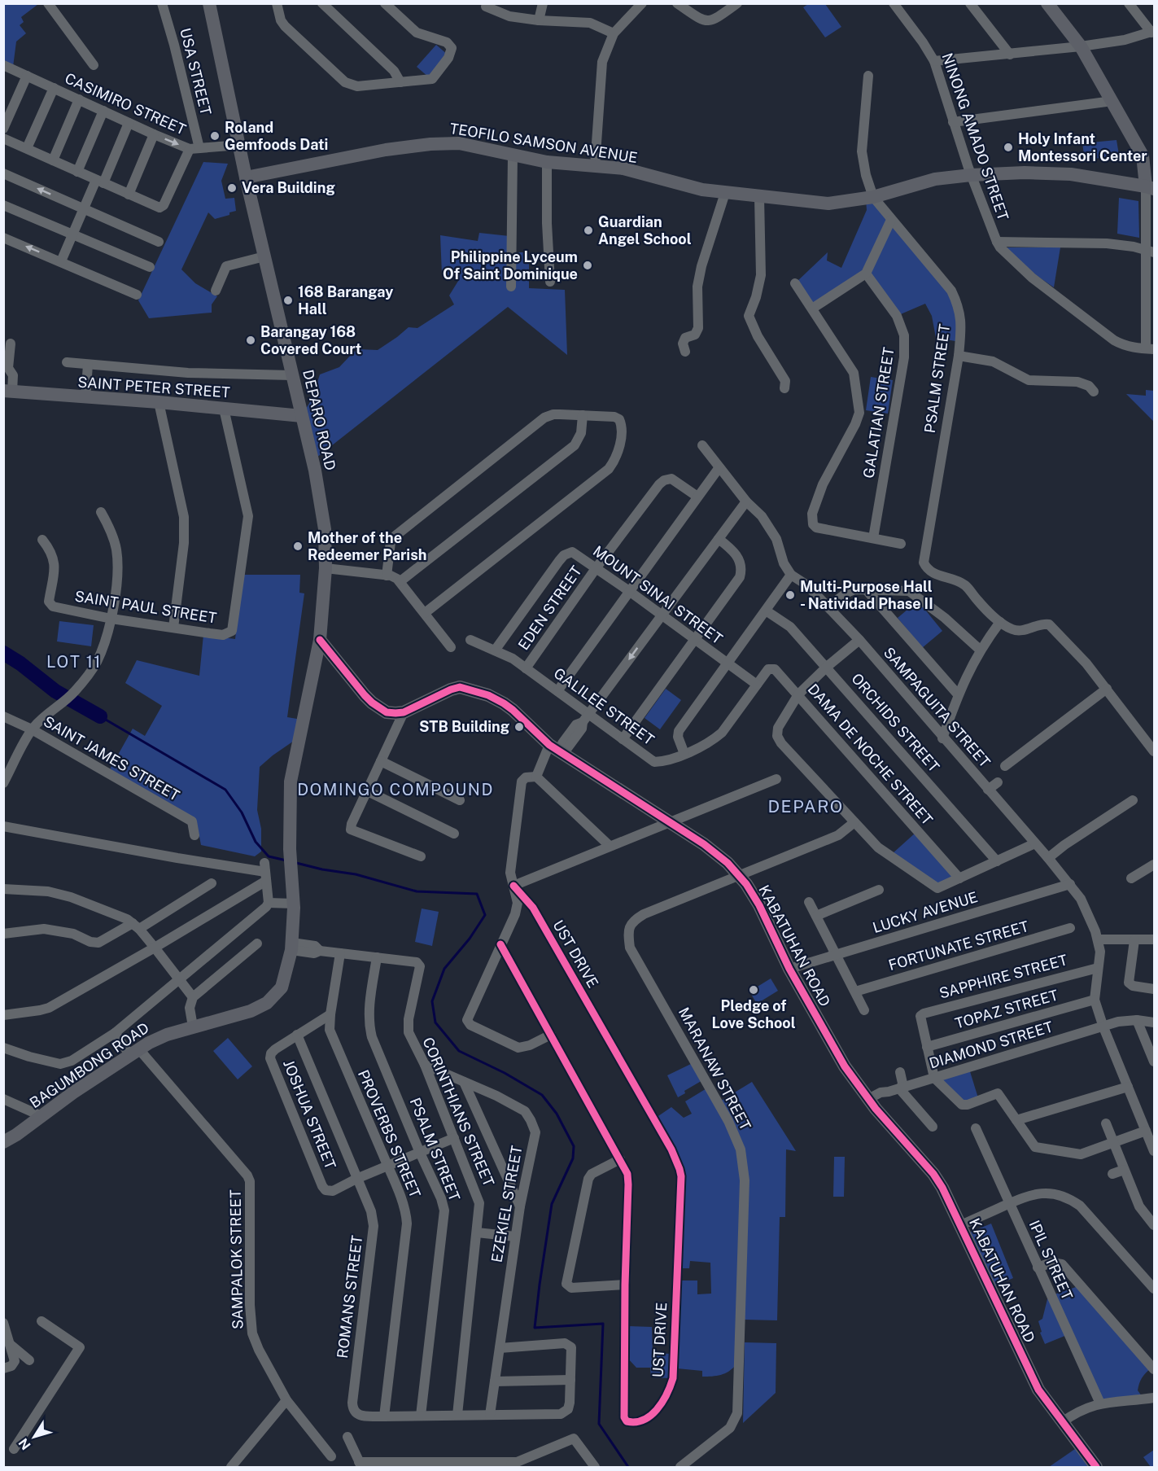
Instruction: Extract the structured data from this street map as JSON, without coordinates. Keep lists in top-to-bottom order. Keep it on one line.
{"streets":{"main road":["TEOFILO SAMSON AVENUE","SAINT PETER STREET","DEPARO ROAD","KABATUHAN ROAD","BAGUMBONG ROAD"],"street":["USA STREET","CASIMIRO STREET","NINONG AMADO STREET","PSALM STREET","GALATIAN STREET","MOUNT SINAI STREET","SAINT PAUL STREET","EDEN STREET","GALILEE STREET","SAMPAGUITA STREET","ORCHIDS STREET","DAMA DE NOCHE STREET","SAINT JAMES STREET","LUCKY AVENUE","FORTUNATE STREET","UST DRIVE","SAPPHIRE STREET","TOPAZ STREET","DIAMOND STREET","MARANAW STREET","CORINTHIANS STREET","JOSHUA STREET","PROVERBS STREET","EZEKIEL STREET","SAMPALOK STREET","IPIL STREET","ROMANS STREET"]},"crossings":[["USA STREET","CASIMIRO STREET"],["CASIMIRO STREET","DEPARO ROAD"],["NINONG AMADO STREET","TEOFILO SAMSON AVENUE"],["TEOFILO SAMSON AVENUE","PSALM STREET"],["TEOFILO SAMSON AVENUE","DEPARO ROAD"],["PSALM STREET","CORINTHIANS STREET"],["SAINT PETER STREET","DEPARO ROAD"],["SAINT PETER STREET","SAINT PAUL STREET"],["DEPARO ROAD","BAGUMBONG ROAD"],["MOUNT SINAI STREET","EDEN STREET"],["MOUNT SINAI STREET","GALILEE STREET"],["MOUNT SINAI STREET","DAMA DE NOCHE STREET"],["EDEN STREET","GALILEE STREET"],["GALILEE STREET","DAMA DE NOCHE STREET"],["SAMPAGUITA STREET","LUCKY AVENUE"],["SAMPAGUITA STREET","SAPPHIRE STREET"],["SAMPAGUITA STREET","TOPAZ STREET"],["LUCKY AVENUE","KABATUHAN ROAD"],["KABATUHAN ROAD","DIAMOND STREET"],["KABATUHAN ROAD","MARANAW STREET"],["SAPPHIRE STREET","TOPAZ STREET"],["BAGUMBONG ROAD","SAMPALOK STREET"],["CORINTHIANS STREET","EZEKIEL STREET"],["JOSHUA STREET","PROVERBS STREET"],["JOSHUA STREET","ROMANS STREET"],["PROVERBS STREET","ROMANS STREET"]],"districts":["LOT 11","DOMINGO COMPOUND","DEPARO"],"places":["Roland Gemfoods Dati","Holy Infant Montessori Center","Vera Building","Guardian Angel School","Philippine Lyceum Of Saint Dominique","168 Barangay Hall","Barangay 168 Covered Court","Mother of the Redeemer Parish","Multi-Purpose Hall - Natividad Phase II","STB Building","Pledge of Love School"],"north":"bottom left"}
